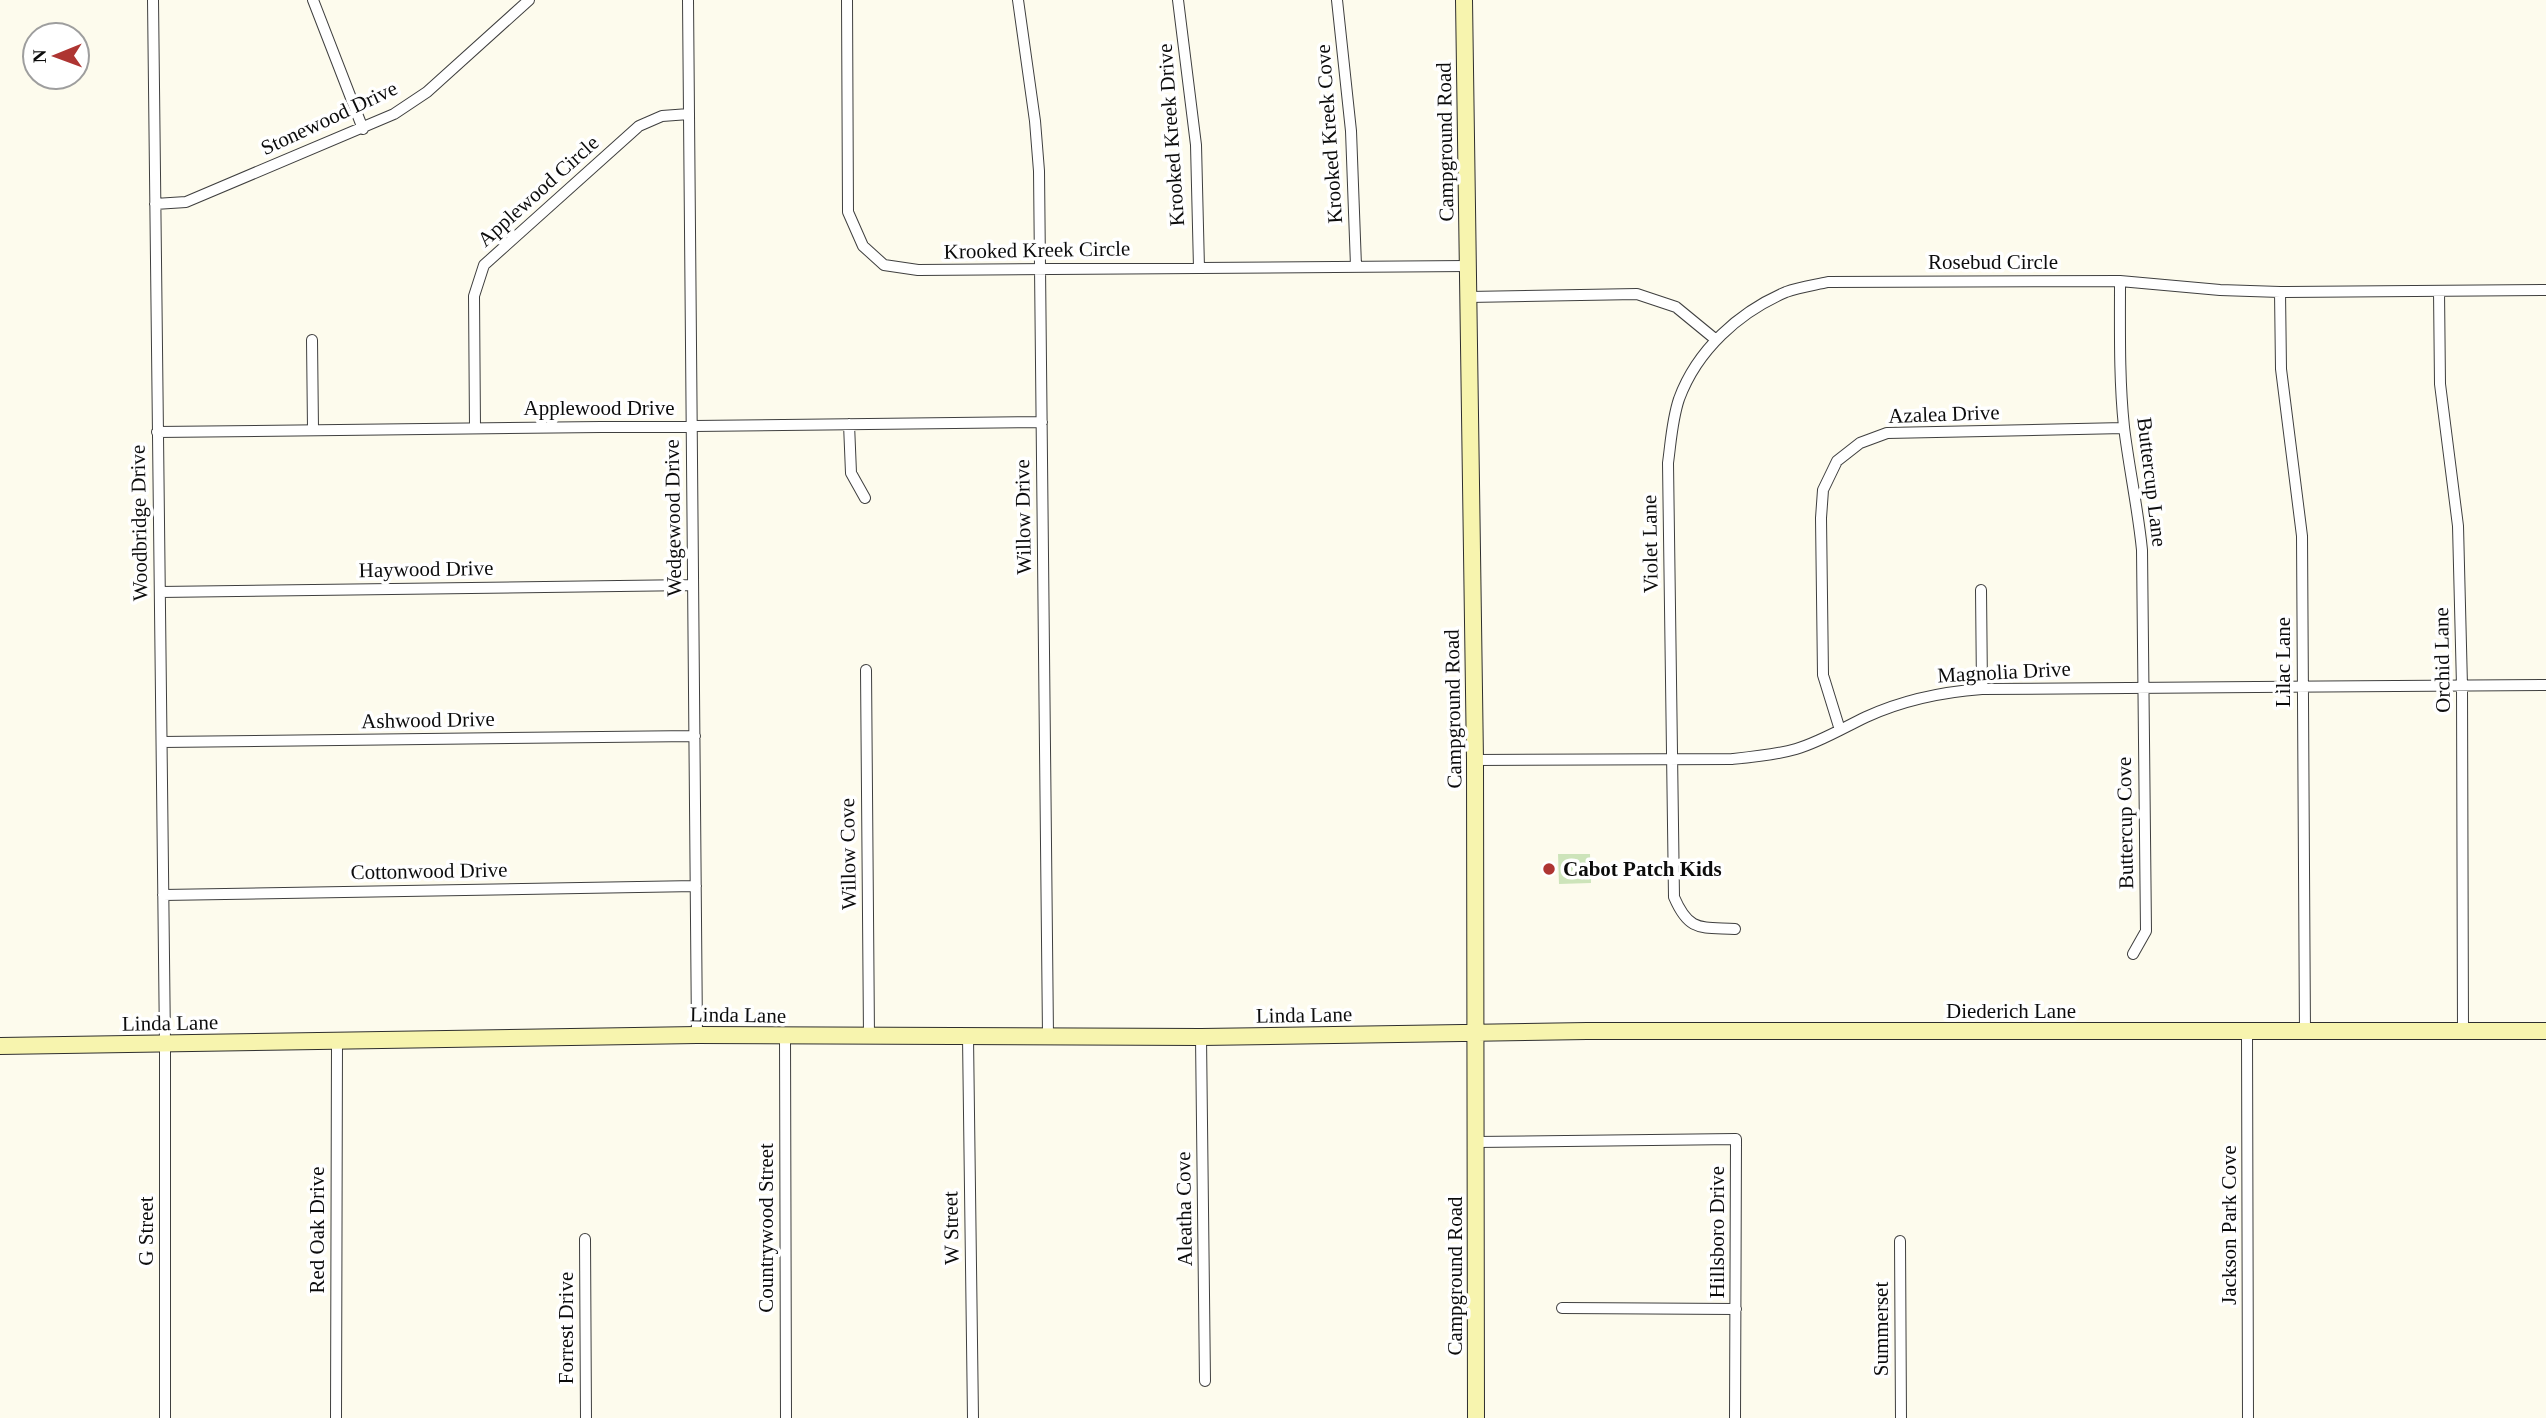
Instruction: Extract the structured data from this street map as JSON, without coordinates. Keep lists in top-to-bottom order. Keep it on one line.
{"streets":{"street":["Stonewood Drive","Krooked Kreek Cove","Krooked Kreek Drive","Campground Road","Applewood Circle","Krooked Kreek Circle","Rosebud Circle","Applewood Drive","Azalea Drive","Buttercup Lane","Willow Drive","Wedgewood Drive","Woodbridge Drive","Violet Lane","Haywood Drive","Orchid Lane","Lilac Lane","Magnolia Drive","Ashwood Drive","Buttercup Cove","Willow Cove","Cottonwood Drive","Diederich Lane","Linda Lane","Aleatha Cove","Jackson Park Cove","Countrywood Street","W Street","Red Oak Drive","G Street","Hillsboro Drive","Forrest Drive","Summerset"]},"crossings":[["Stonewood Drive","Woodbridge Drive"],["Krooked Kreek Cove","Krooked Kreek Circle"],["Krooked Kreek Drive","Krooked Kreek Circle"],["Campground Road","Krooked Kreek Circle"],["Campground Road","Magnolia Drive"],["Campground Road","Diederich Lane"],["Campground Road","Linda Lane"],["Campground Road","Hillsboro Drive"],["Applewood Circle","Applewood Drive"],["Applewood Circle","Wedgewood Drive"],["Krooked Kreek Circle","Willow Drive"],["Rosebud Circle","Buttercup Lane"],["Rosebud Circle","Violet Lane"],["Rosebud Circle","Orchid Lane"],["Rosebud Circle","Lilac Lane"],["Applewood Drive","Willow Drive"],["Applewood Drive","Wedgewood Drive"],["Applewood Drive","Woodbridge Drive"],["Azalea Drive","Buttercup Lane"],["Azalea Drive","Magnolia Drive"],["Buttercup Lane","Magnolia Drive"],["Buttercup Lane","Buttercup Cove"],["Willow Drive","Linda Lane"],["Wedgewood Drive","Haywood Drive"],["Wedgewood Drive","Ashwood Drive"],["Wedgewood Drive","Cottonwood Drive"],["Wedgewood Drive","Linda Lane"],["Woodbridge Drive","Haywood Drive"],["Woodbridge Drive","Ashwood Drive"],["Woodbridge Drive","Cottonwood Drive"],["Woodbridge Drive","Linda Lane"],["Woodbridge Drive","G Street"],["Violet Lane","Magnolia Drive"],["Orchid Lane","Magnolia Drive"],["Orchid Lane","Diederich Lane"],["Lilac Lane","Magnolia Drive"],["Lilac Lane","Diederich Lane"],["Magnolia Drive","Buttercup Cove"],["Willow Cove","Linda Lane"],["Diederich Lane","Linda Lane"],["Diederich Lane","Jackson Park Cove"],["Linda Lane","Aleatha Cove"],["Linda Lane","Countrywood Street"],["Linda Lane","W Street"],["Linda Lane","Red Oak Drive"],["Linda Lane","G Street"]],"places":["Cabot Patch Kids"],"north":"left"}
